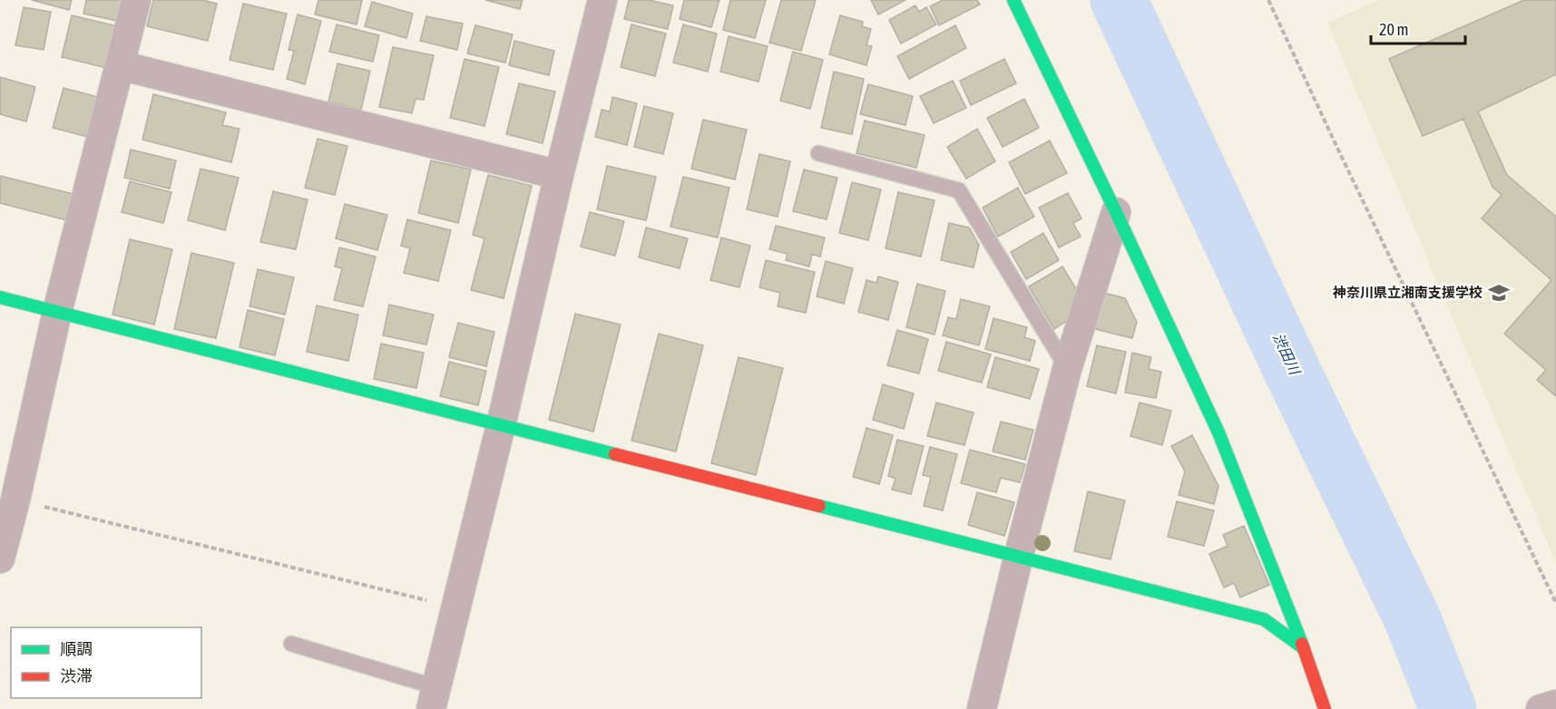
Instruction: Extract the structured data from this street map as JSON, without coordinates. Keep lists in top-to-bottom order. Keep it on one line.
{"water":["渋田川"],"places":{"school or university":["神奈川県立湘南支援学校"]},"legend":["順調","渋滞"],"scale_bar":"20 m"}
